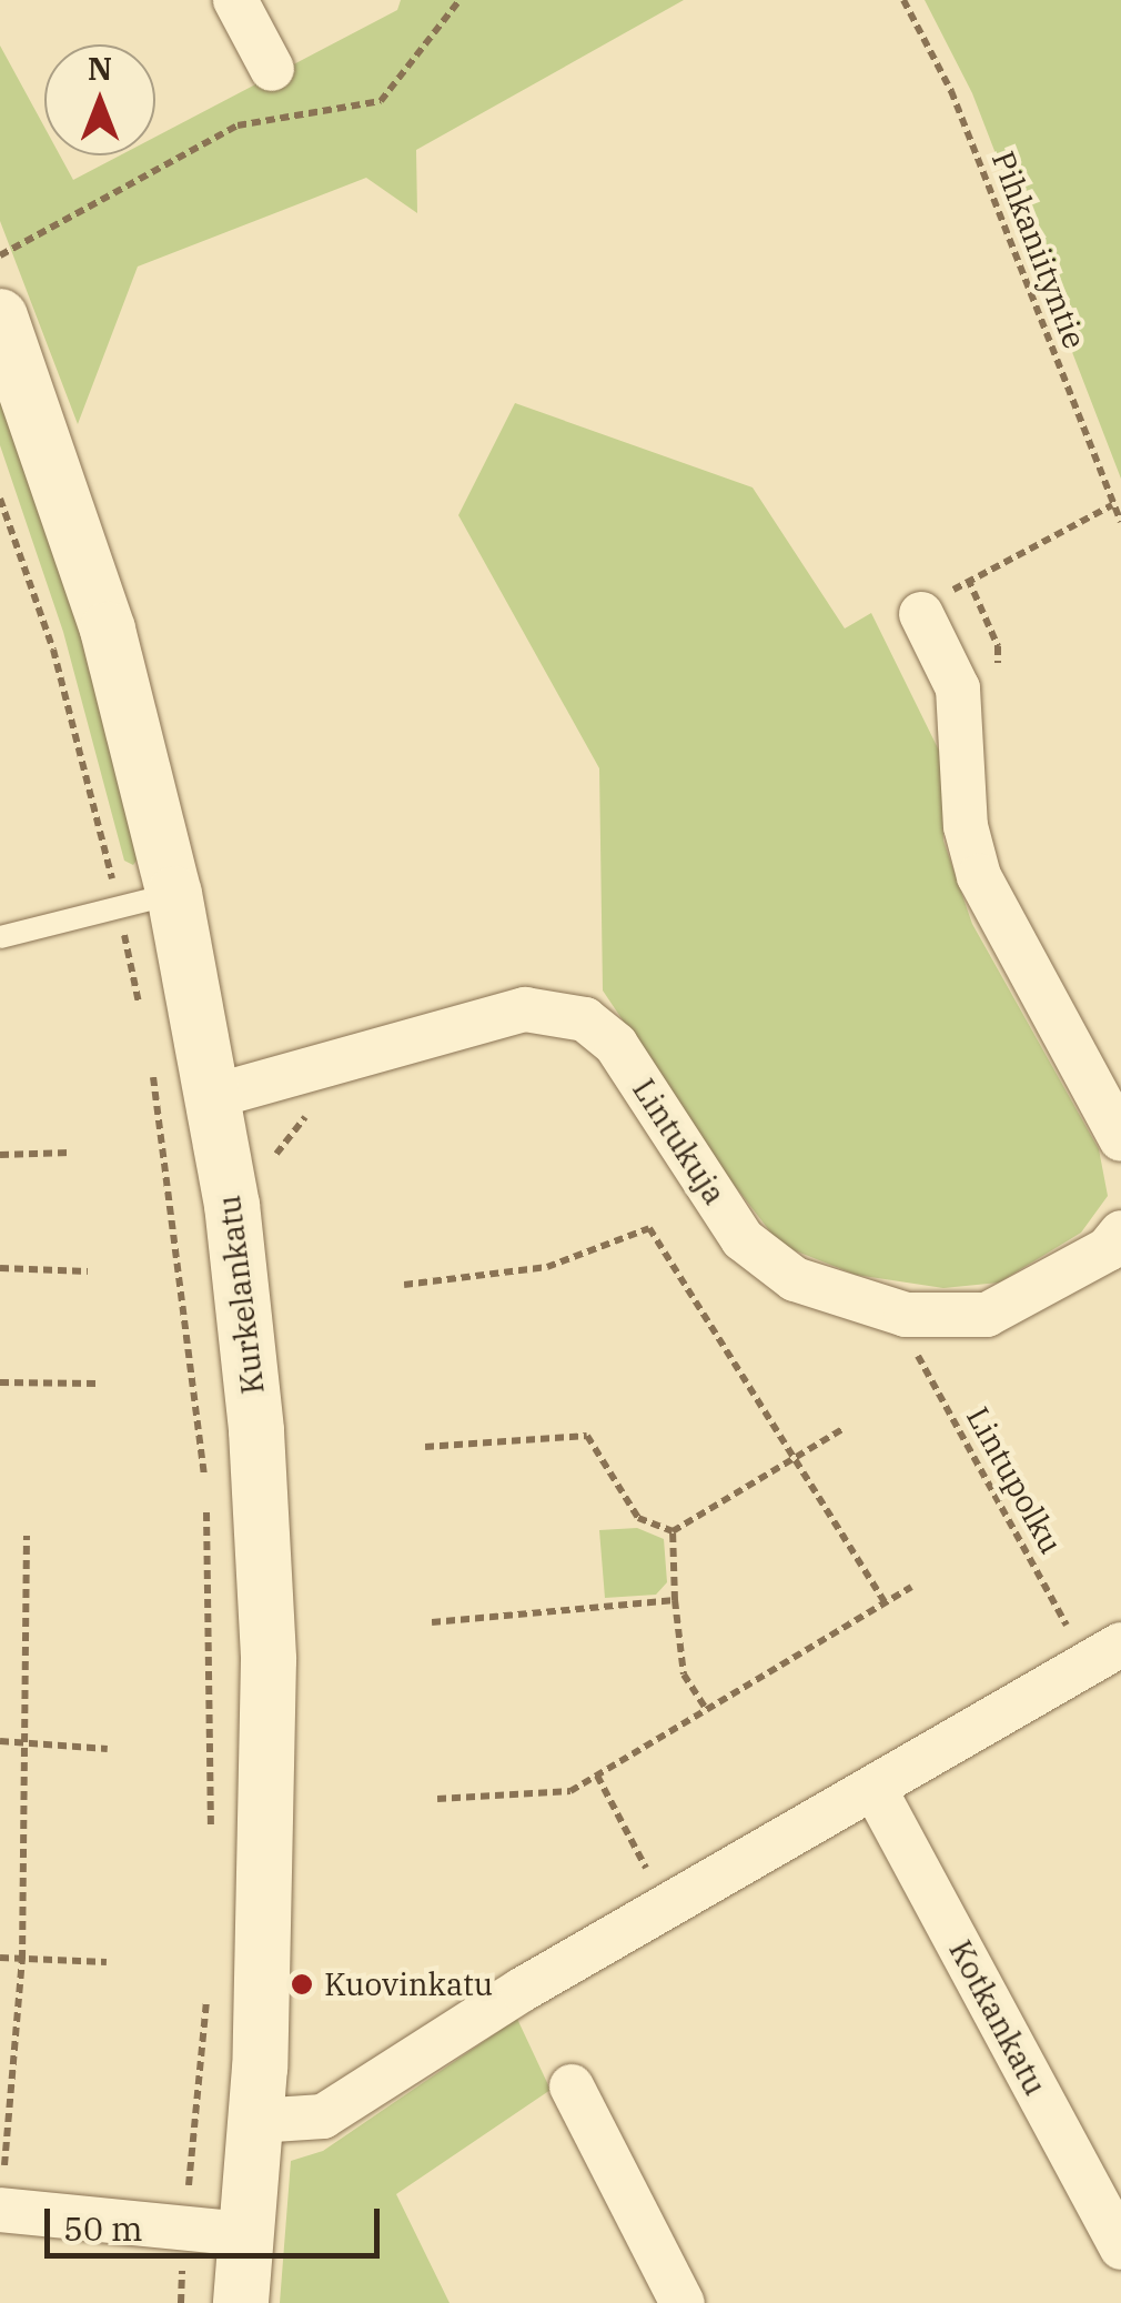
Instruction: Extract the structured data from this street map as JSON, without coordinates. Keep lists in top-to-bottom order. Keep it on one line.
{"streets":{"street":["Lintukuja","Kurkelankatu","Kotkankatu"],"path":["Pihkaniityntie","Lintupolku"]},"crossings":[["Lintukuja","Kurkelankatu"]],"places":["Kuovinkatu"],"scale_bar":"50 m","north":"top"}
